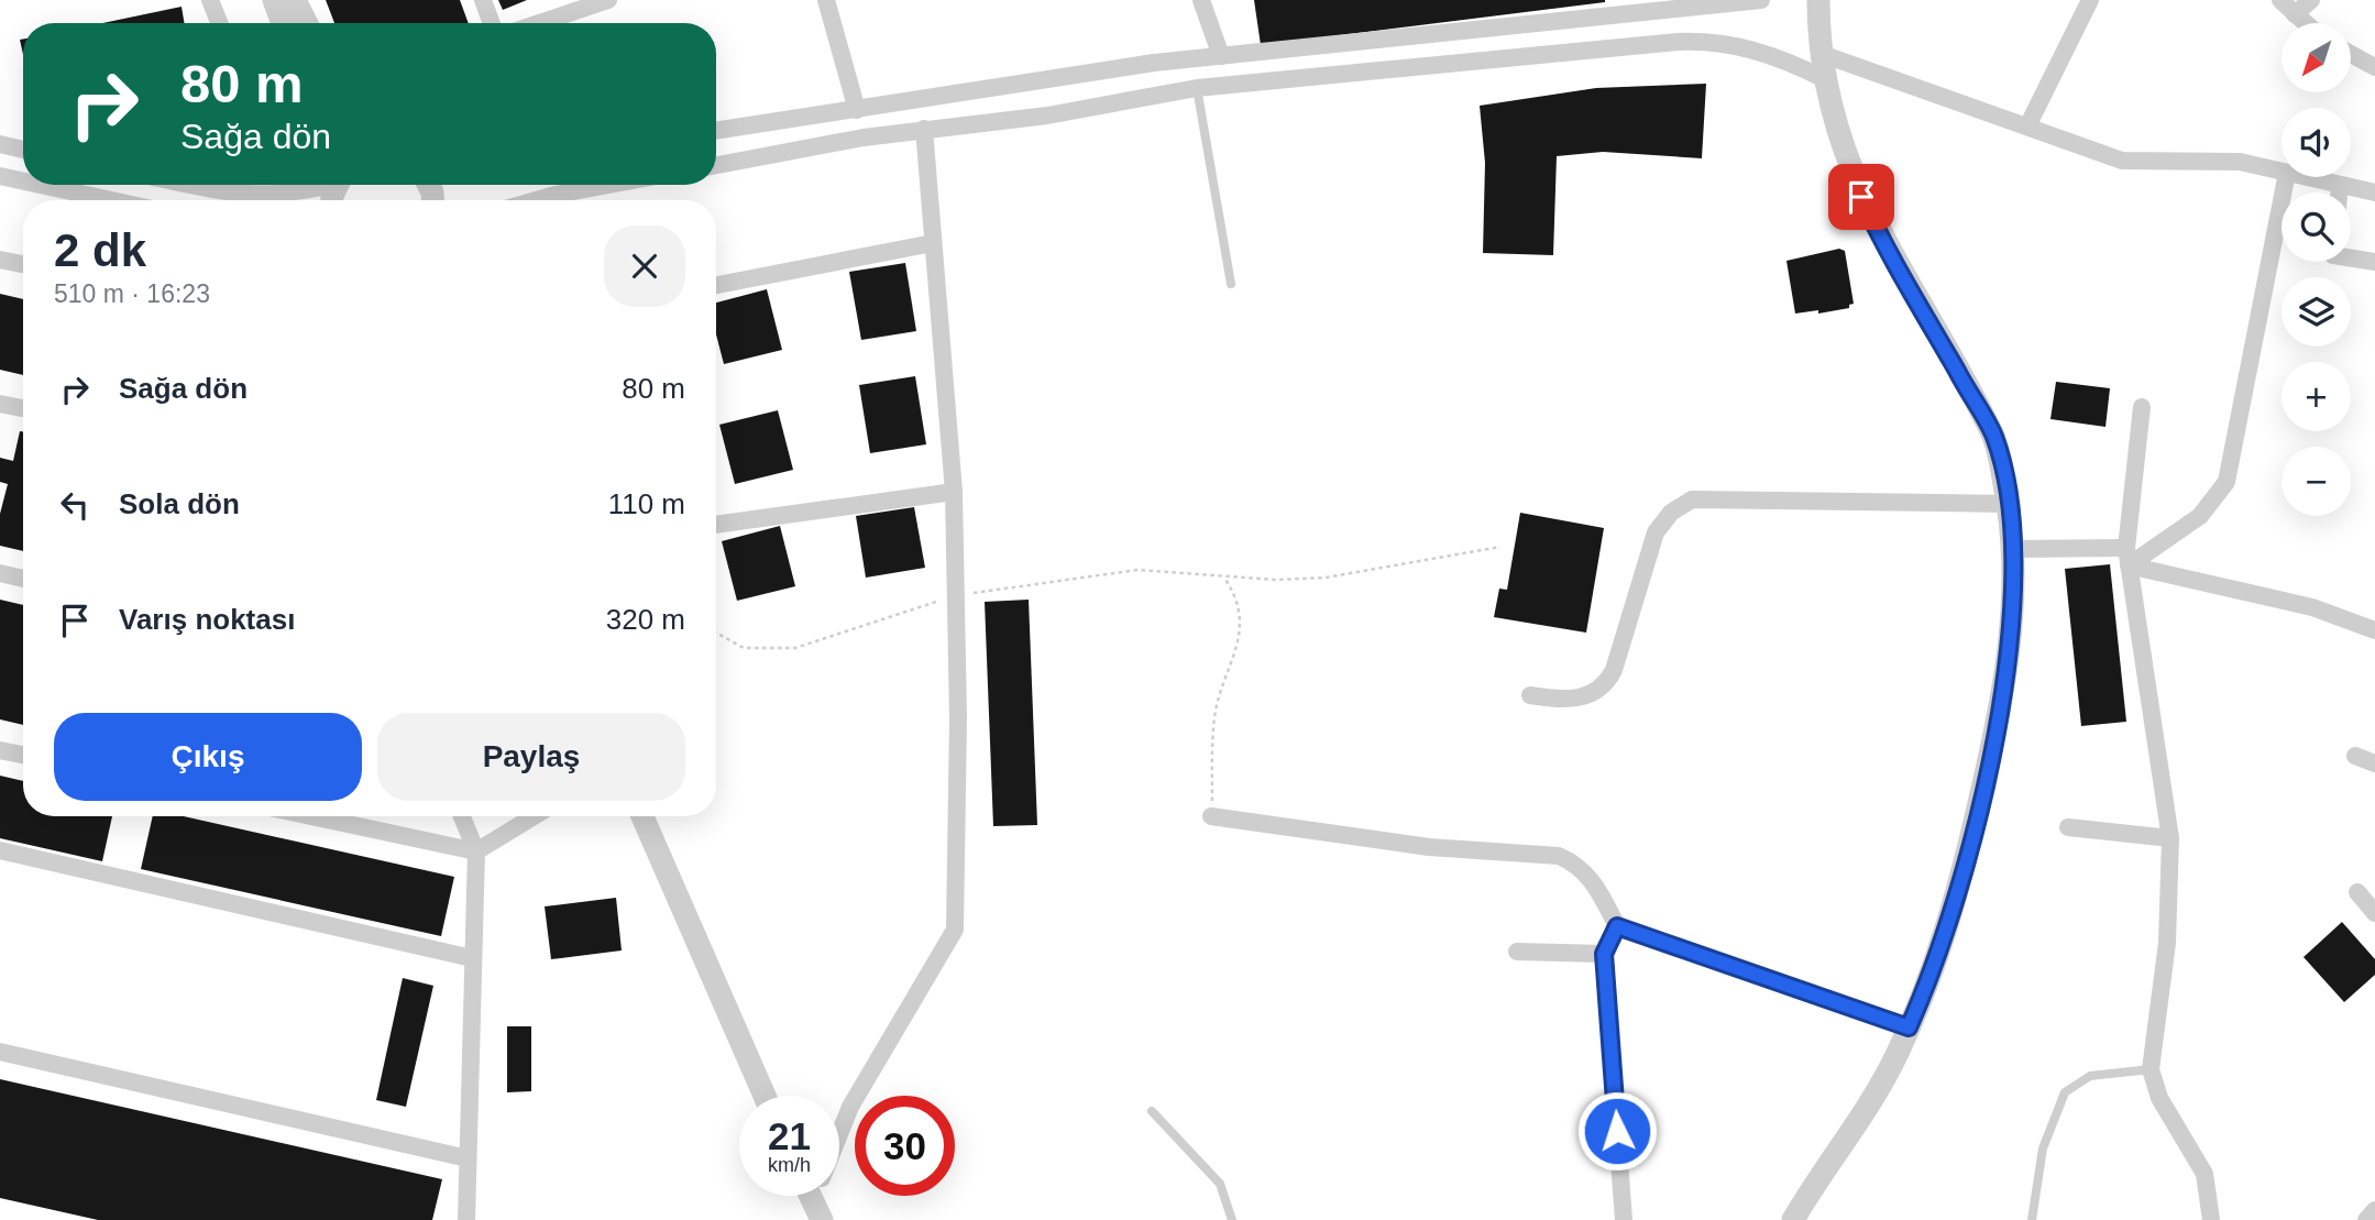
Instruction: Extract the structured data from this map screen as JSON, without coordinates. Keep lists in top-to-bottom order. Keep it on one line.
{"north":"bottom left","page":{"map_buttons":["+","−"],"turn":["80 m","Sağa dön"],"heading":["2 dk","510 m · 16:23"],"list":[{"name":"Sağa dön","value":"80 m"},{"name":"Sola dön","value":"110 m"},{"name":"Varış noktası","value":"320 m"}],"buttons":["Çıkış","Paylaş"],"speed":"21 km/h","limit":"30"}}
